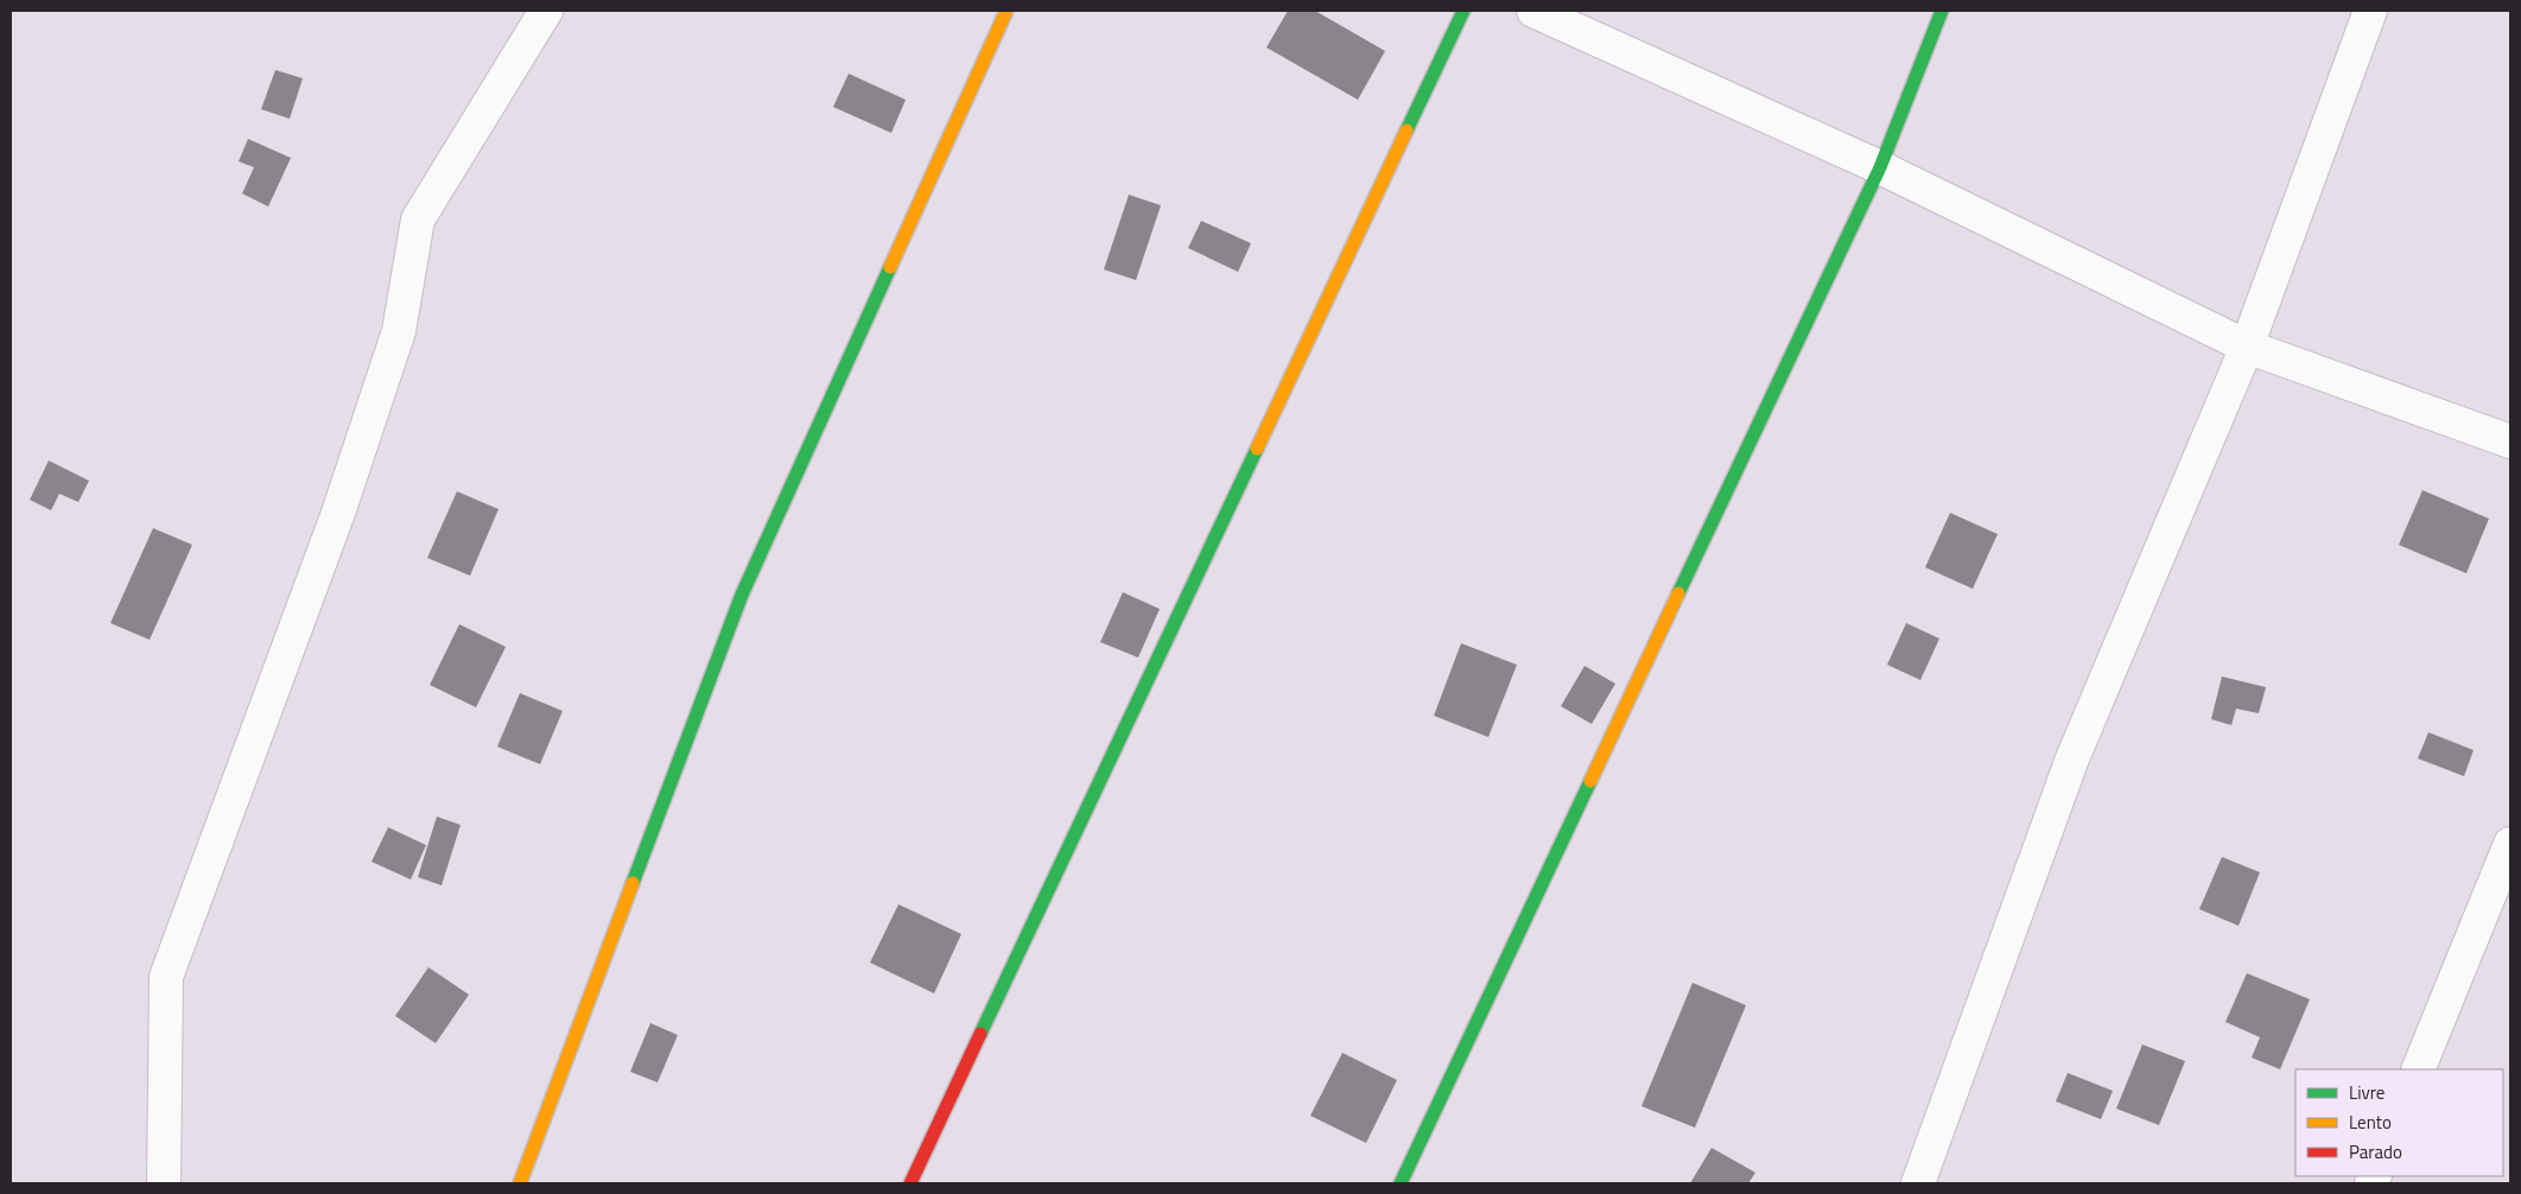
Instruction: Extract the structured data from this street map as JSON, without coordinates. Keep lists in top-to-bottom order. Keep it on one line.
{"legend":["Livre","Lento","Parado"]}
